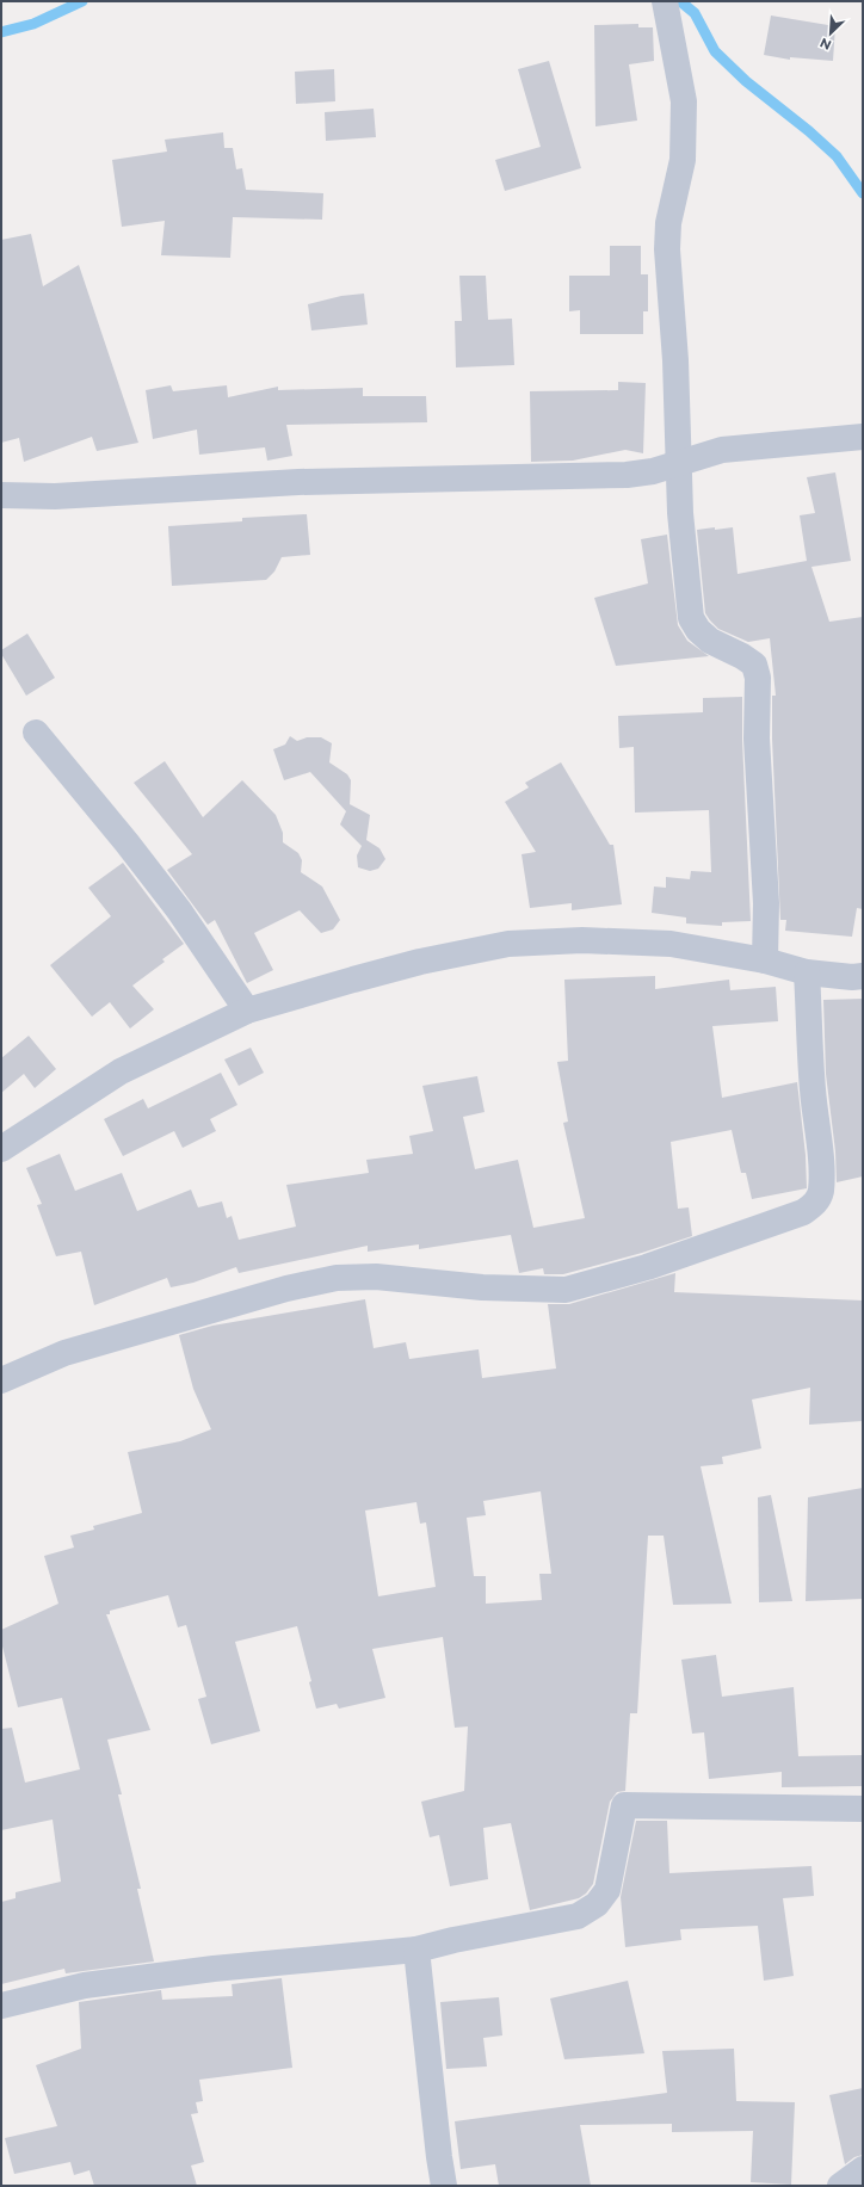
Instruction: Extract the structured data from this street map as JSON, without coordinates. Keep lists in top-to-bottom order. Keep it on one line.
{"north":"bottom left"}
